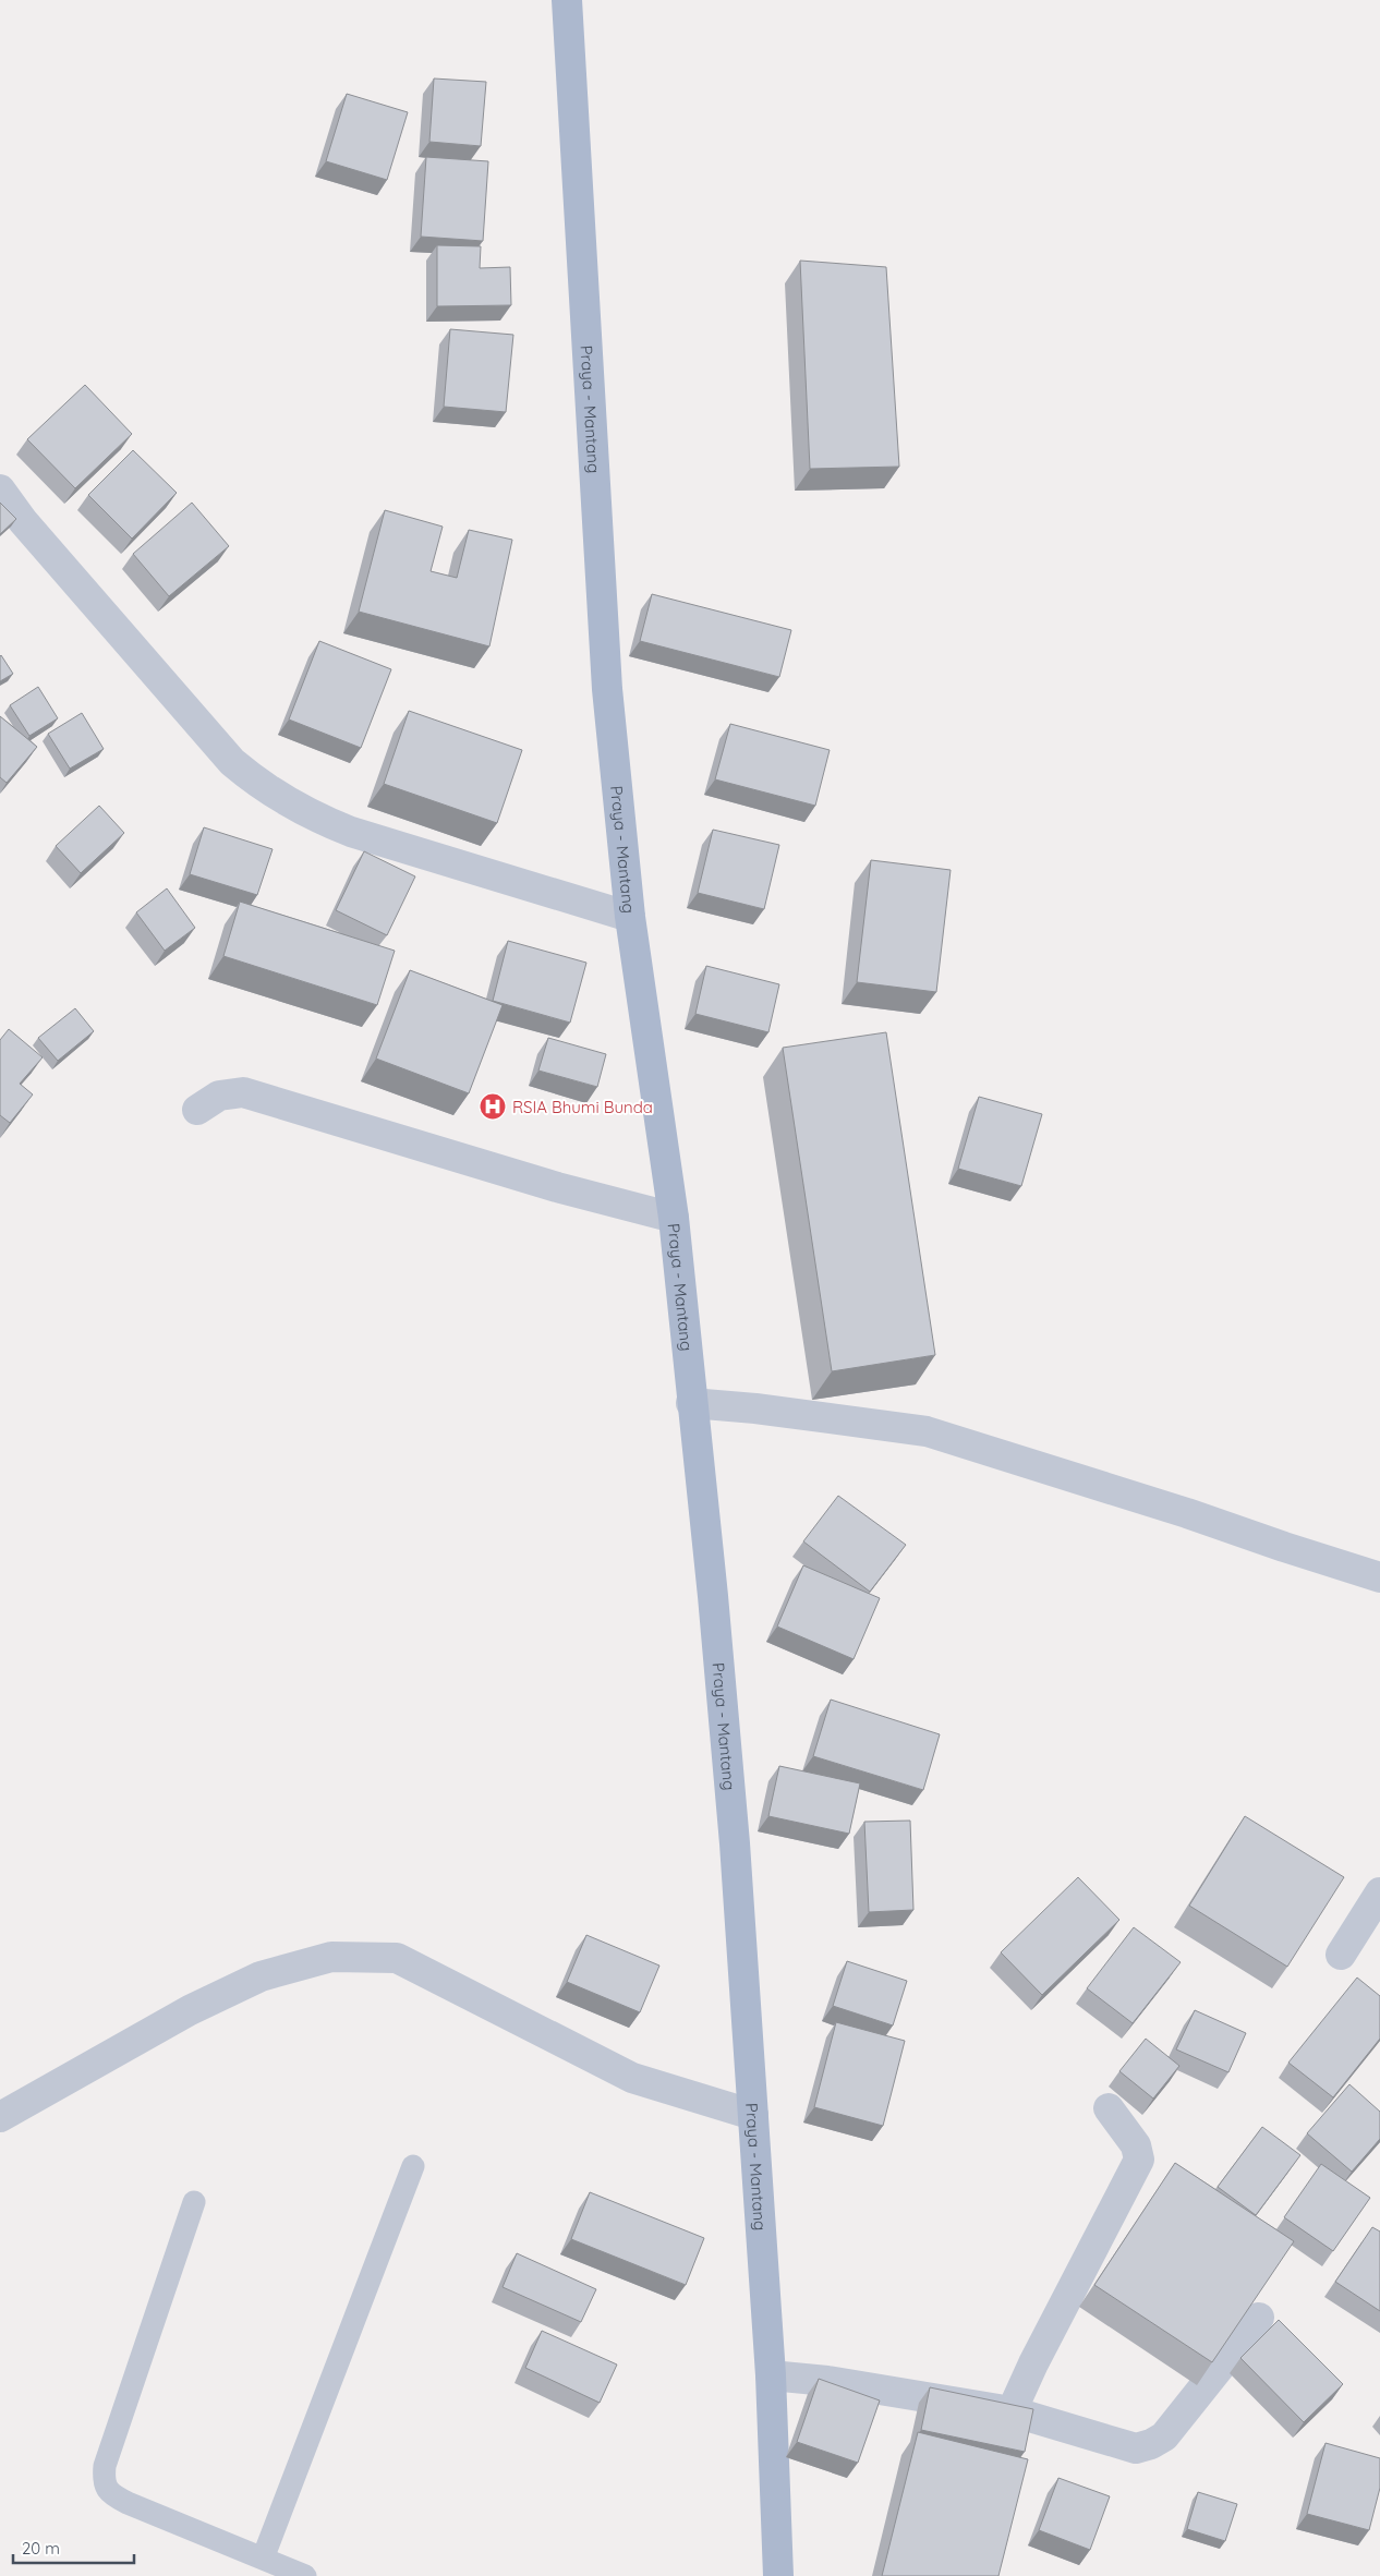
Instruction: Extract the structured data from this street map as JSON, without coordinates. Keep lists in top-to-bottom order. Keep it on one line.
{"streets":{"main road":["Praya - Mantang"]},"places":{"hospital":["RSIA Bhumi Bunda"]},"scale_bar":"20 m"}
